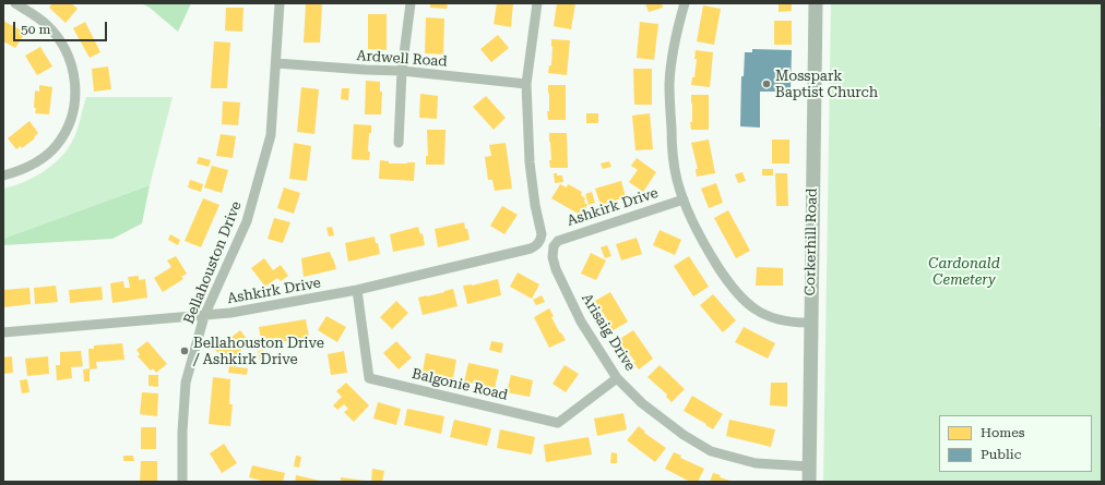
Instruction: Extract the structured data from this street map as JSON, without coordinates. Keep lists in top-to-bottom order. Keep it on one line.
{"streets":{"street":["Ardwell Road","Ashkirk Drive","Corkerhill Road","Bellahouston Drive","Arisaig Drive","Balgonie Road"]},"crossings":[["Ardwell Road","Bellahouston Drive"],["Ashkirk Drive","Bellahouston Drive"],["Ashkirk Drive","Arisaig Drive"],["Ashkirk Drive","Balgonie Road"],["Corkerhill Road","Arisaig Drive"],["Arisaig Drive","Balgonie Road"]],"parks":["Cardonald Cemetery"],"places":["Mosspark Baptist Church","Bellahouston Drive / Ashkirk Drive"],"legend":["Homes","Public"],"scale_bar":"50 m"}
